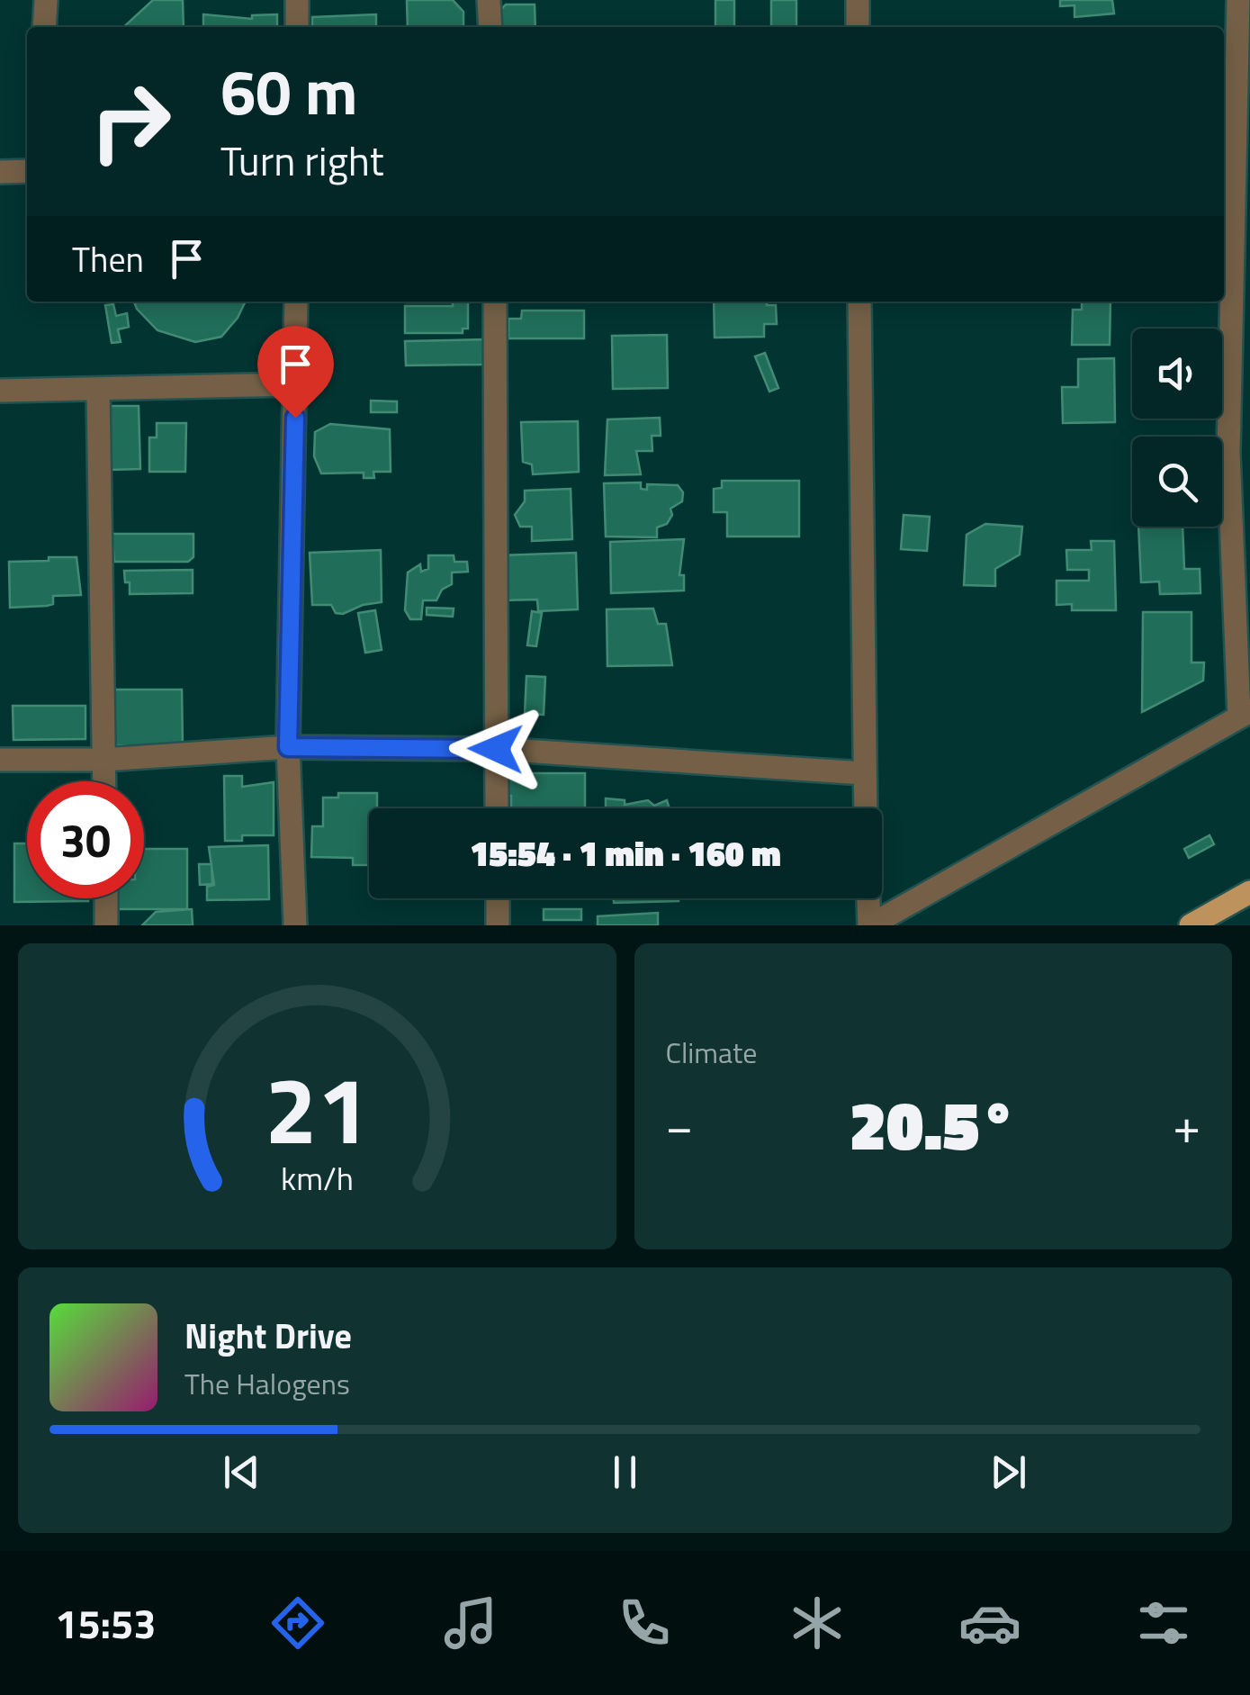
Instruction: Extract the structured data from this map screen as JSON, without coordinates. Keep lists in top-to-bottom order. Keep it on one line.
{"page":{"turn":["60 m","Turn right"],"then":"Then","limit":"30","trip":"15:54 · 1 min · 160 m","tile":"Climate","heat":["−","20.5°","+"],"song":["Night Drive","The Halogens"],"tabs":"15:53","gauge":["21","km/h"]}}
